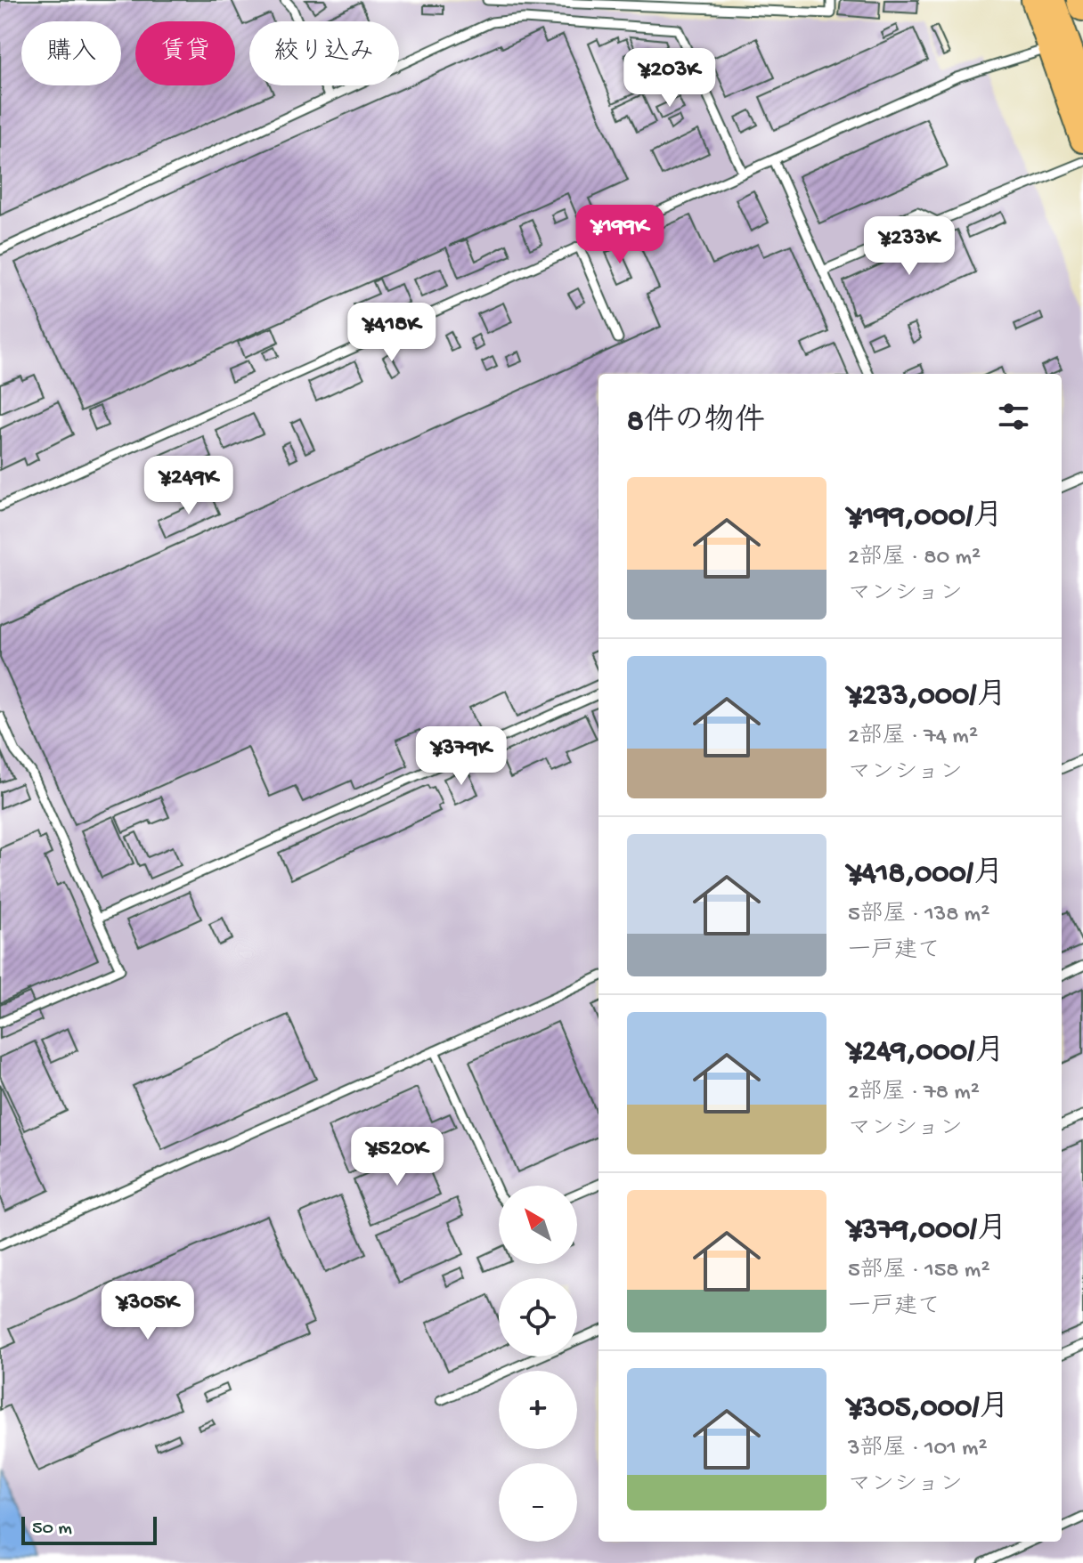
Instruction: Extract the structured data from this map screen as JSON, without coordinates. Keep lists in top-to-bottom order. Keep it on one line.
{"scale_bar":"50 m","north":"top left","page":{"chip":["購入","賃貸","絞り込み"],"price":["¥203K","¥199K","¥233K","¥418K","¥249K","¥379K","¥520K","¥305K"],"heading":"8件の物件","list":[{"name":"¥199,000/月","note":"2部屋 · 80 m² · マンション"},{"name":"¥233,000/月","note":"2部屋 · 74 m² · マンション"},{"name":"¥418,000/月","note":"5部屋 · 138 m² · 一戸建て"},{"name":"¥249,000/月","note":"2部屋 · 78 m² · マンション"},{"name":"¥379,000/月","note":"5部屋 · 158 m² · 一戸建て"},{"name":"¥305,000/月","note":"3部屋 · 101 m² · マンション"}],"map_buttons":["+","−"],"scale":"50 m"}}
